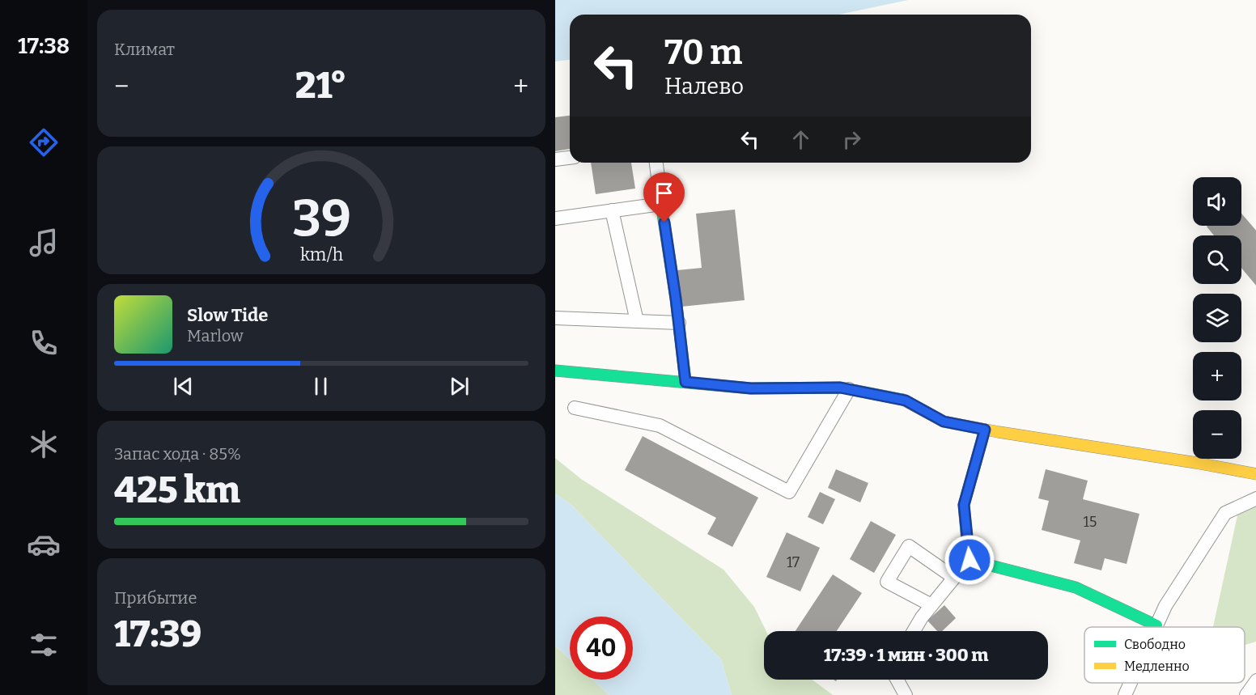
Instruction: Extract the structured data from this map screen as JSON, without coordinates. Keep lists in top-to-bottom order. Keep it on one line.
{"house_numbers":["15","17"],"legend":["Свободно","Медленно"],"page":{"tabs":"17:38","tile":["Климат",["Запас хода · 85%","425 km"],["Прибытие","17:39"]],"turn":["70 m","Налево"],"heat":["−","21°","+"],"map_buttons":["+","−"],"song":["Slow Tide","Marlow"],"limit":"40","trip":"17:39 · 1 мин · 300 m","gauge":["39","km/h"]}}
